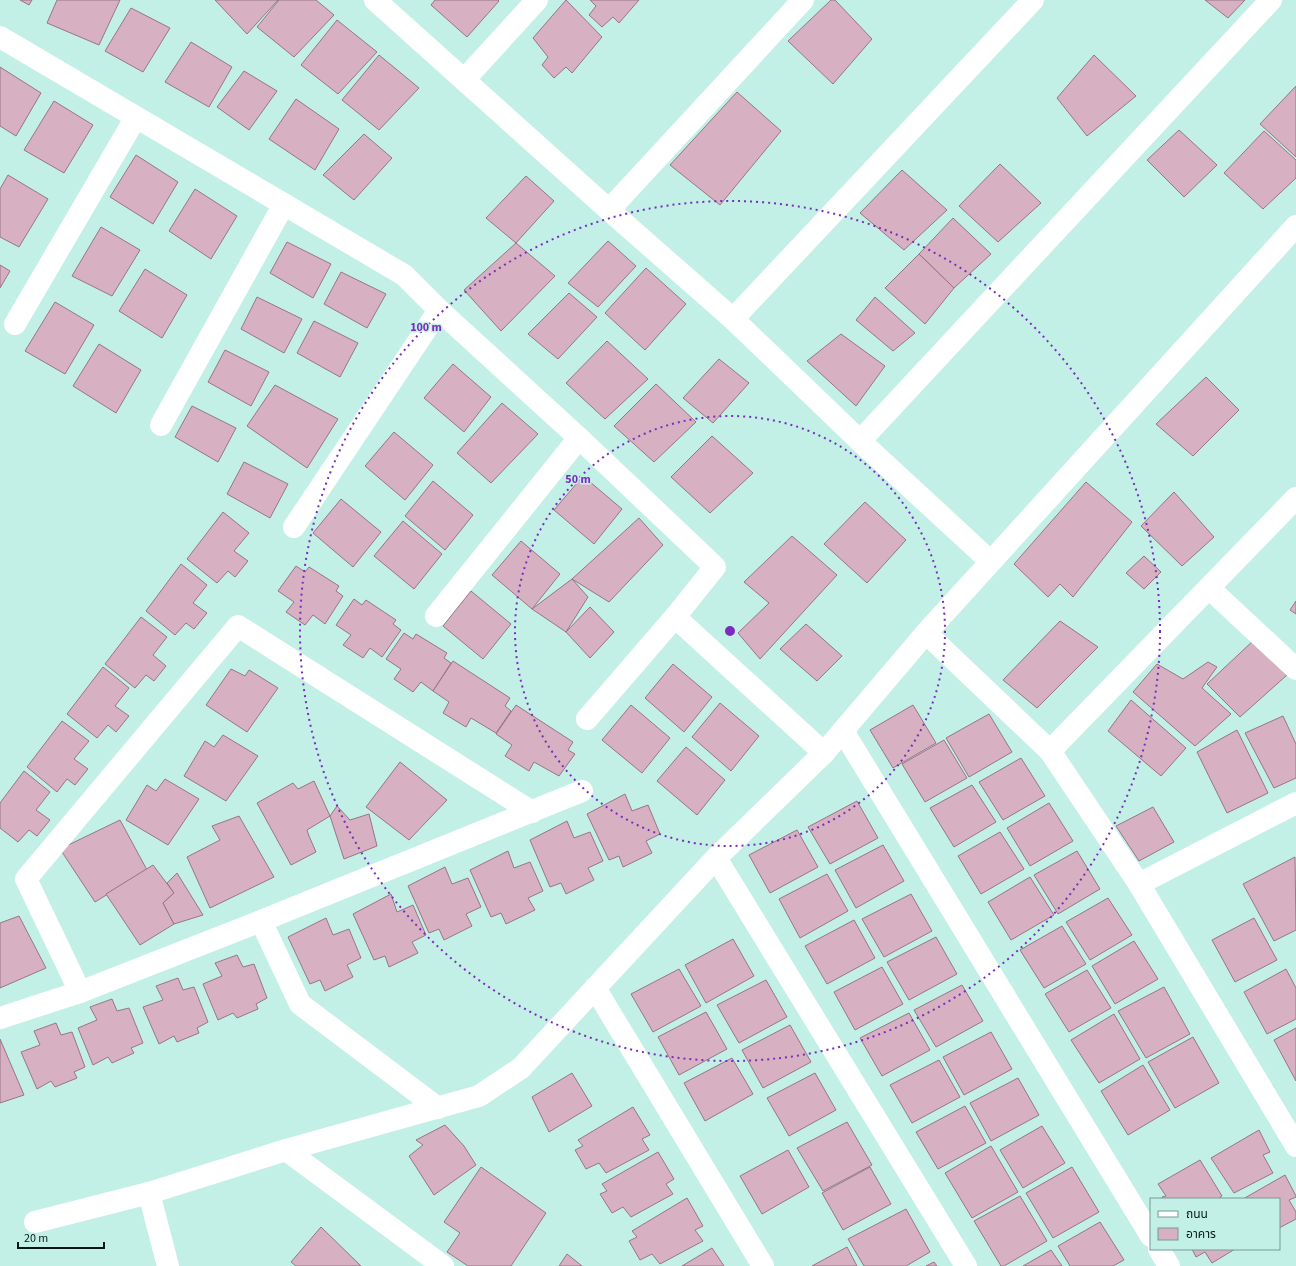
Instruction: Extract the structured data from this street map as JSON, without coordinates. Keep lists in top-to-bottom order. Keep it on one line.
{"legend":["ถนน","อาคาร"],"scale_bar":"20 m","rings":["100 m","50 m"]}
